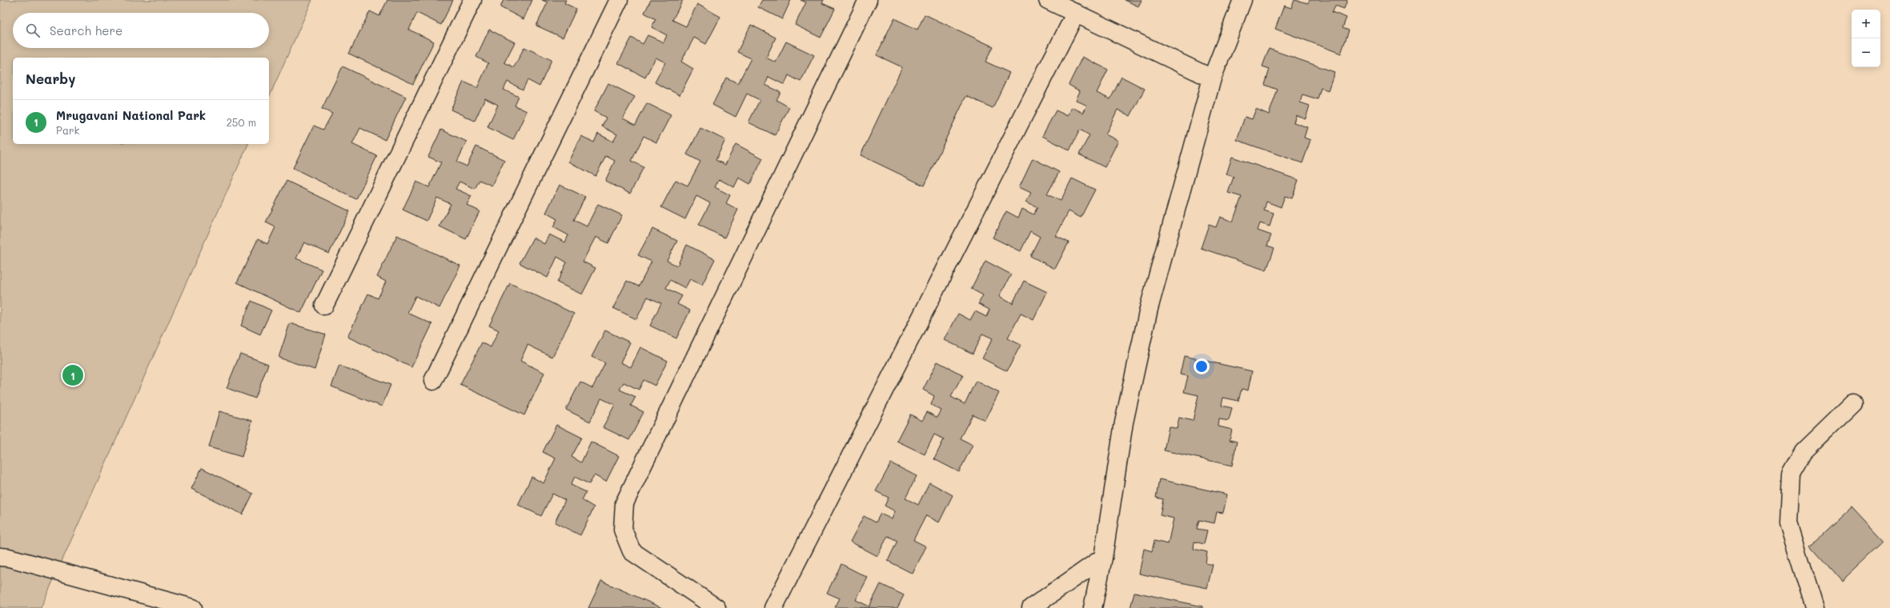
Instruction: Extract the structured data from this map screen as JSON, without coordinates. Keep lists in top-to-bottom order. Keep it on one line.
{"page":{"map_buttons":["+","−"],"search":"Search here","heading":"Nearby","list":[{"mark":"1","name":"Mrugavani National Park","note":"Park","value":"250 m"}],"pins":"1"}}
